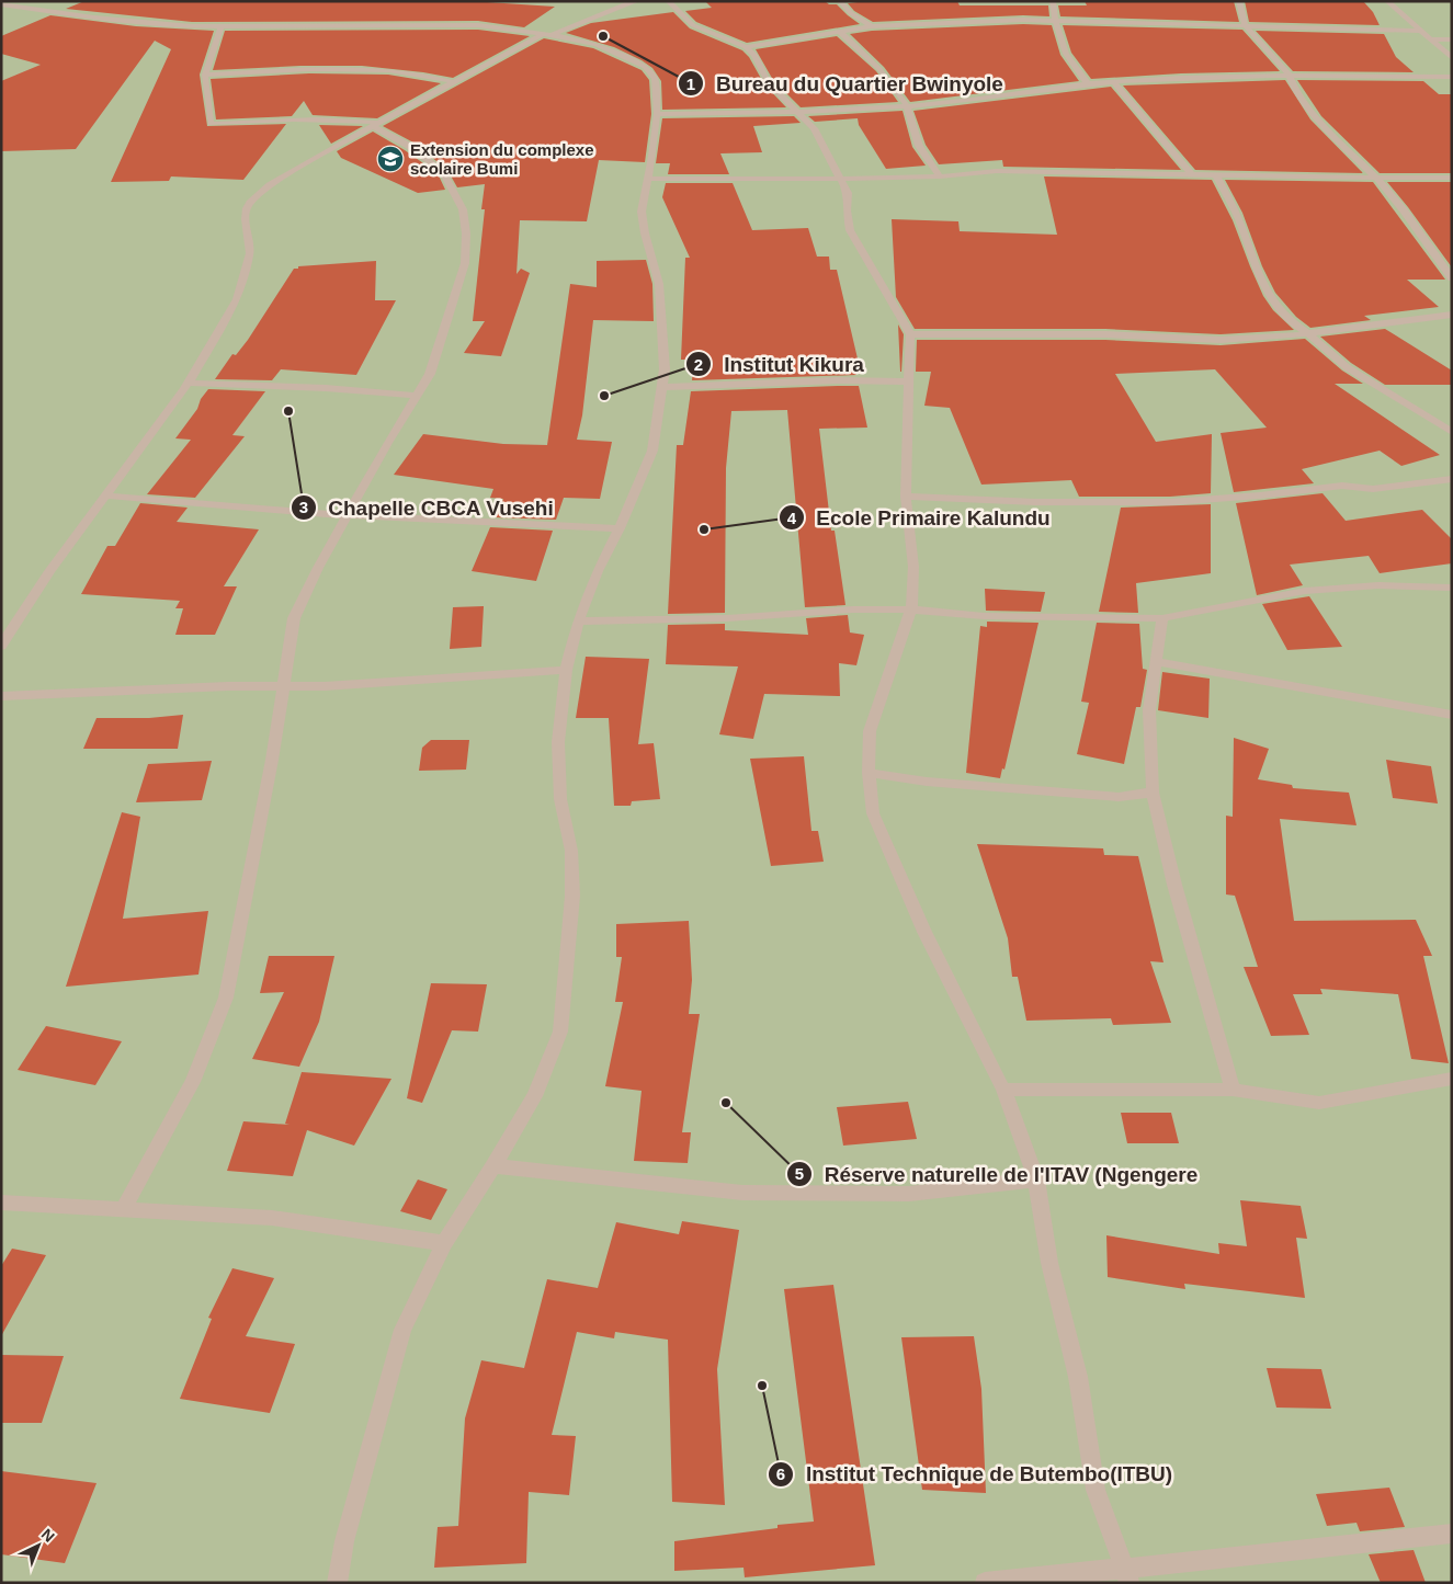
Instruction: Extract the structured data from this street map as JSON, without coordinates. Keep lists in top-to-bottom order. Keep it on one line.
{"places":{"other":["Bureau du Quartier Bwinyole","Institut Kikura","Chapelle CBCA Vusehi","Ecole Primaire Kalundu","Réserve naturelle de l'ITAV (Ngengere","Institut Technique de Butembo(ITBU)"],"school or university":["Extension du complexe scolaire Bumi"]},"north":"top right"}
